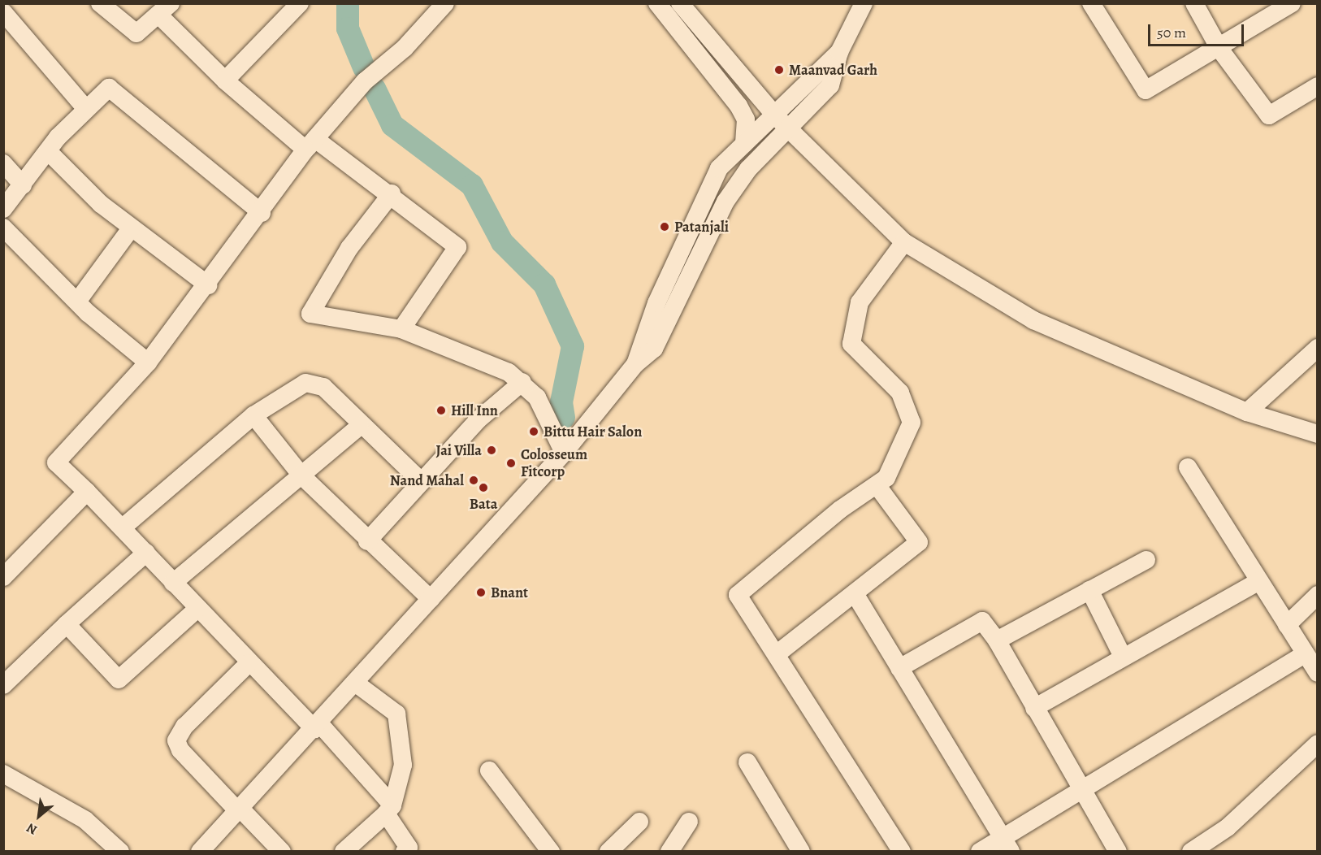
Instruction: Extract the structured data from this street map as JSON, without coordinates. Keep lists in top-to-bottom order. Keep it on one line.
{"places":["Maanvad Garh","Patanjali","Hill Inn","Bittu Hair Salon","Jai Villa","Colosseum Fitcorp","Nand Mahal","Bata","Bnant"],"scale_bar":"50 m","north":"bottom left"}
